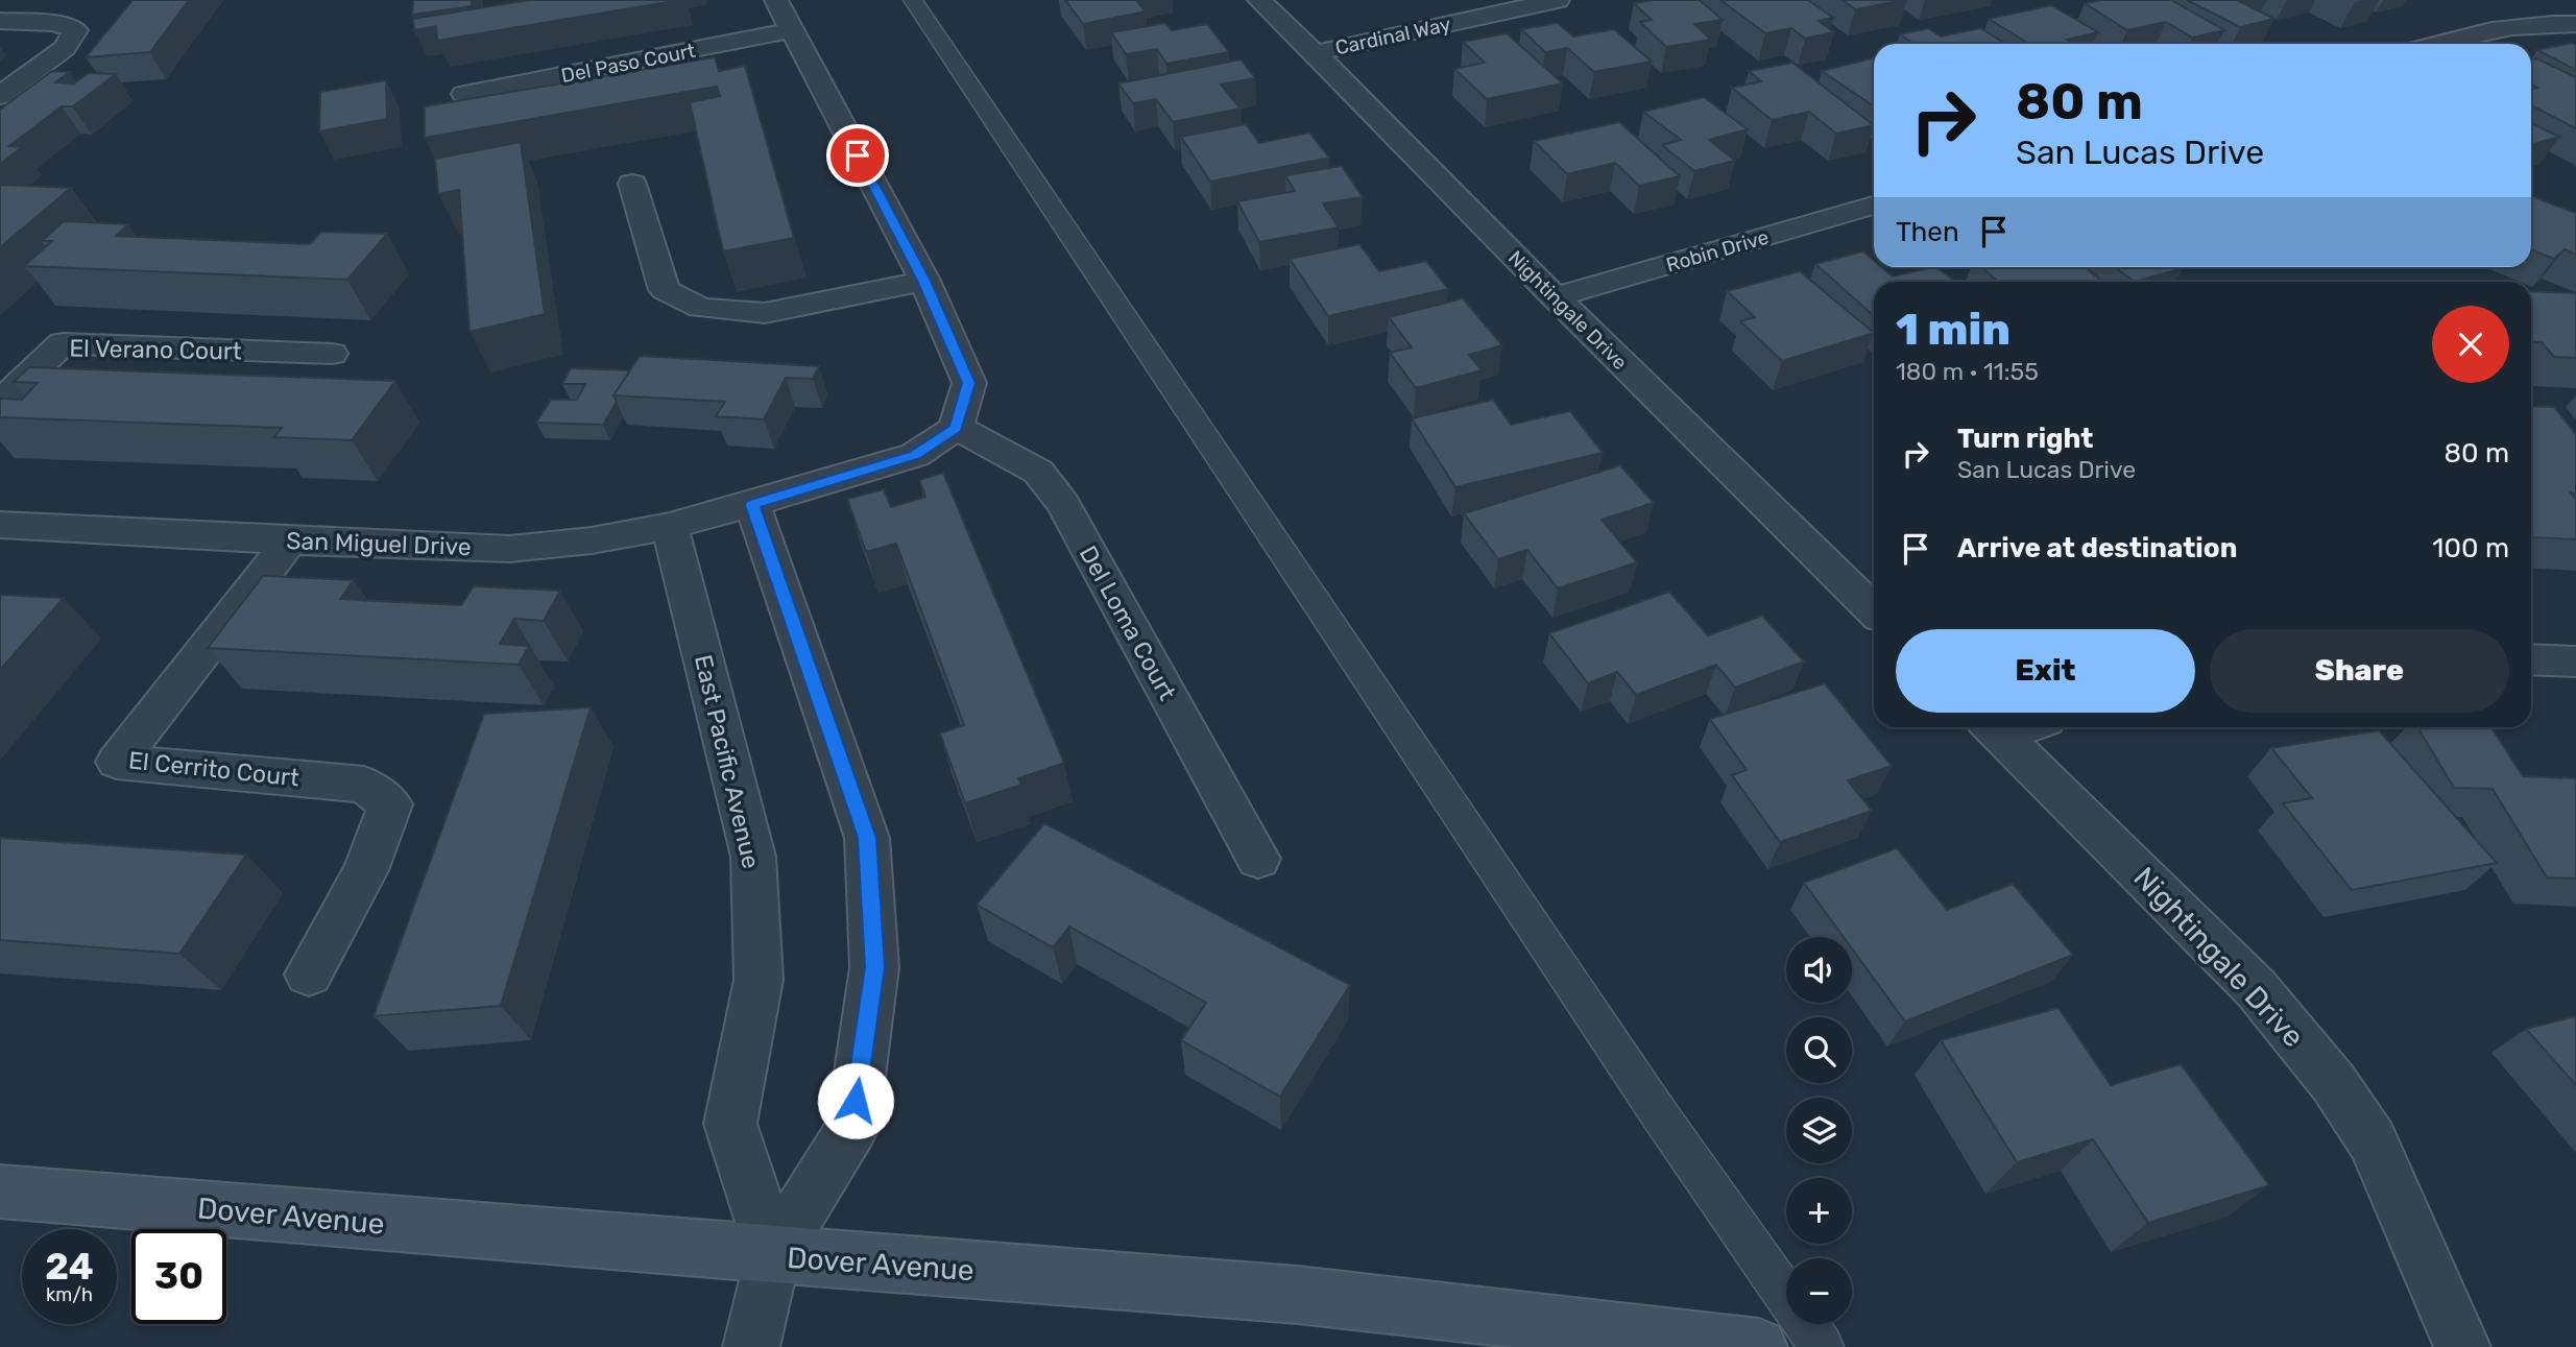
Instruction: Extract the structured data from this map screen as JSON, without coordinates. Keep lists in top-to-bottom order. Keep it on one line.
{"streets":{"main road":["Dover Avenue"],"street":["Cardinal Way","Del Paso Court","Robin Drive","Nightingale Drive","El Verano Court","San Miguel Drive","Del Loma Court","East Pacific Avenue","El Cerrito Court"]},"crossings":[["Cardinal Way","Nightingale Drive"],["Robin Drive","Nightingale Drive"],["San Miguel Drive","Del Loma Court"],["San Miguel Drive","East Pacific Avenue"],["San Miguel Drive","El Cerrito Court"],["East Pacific Avenue","Dover Avenue"]],"page":{"turn":["80 m","San Lucas Drive"],"then":"Then","heading":["1 min","180 m · 11:55"],"list":[{"name":"Turn right","note":"San Lucas Drive","value":"80 m"},{"name":"Arrive at destination","value":"100 m"}],"buttons":["Exit","Share"],"map_buttons":["+","−"],"speed":"24 km/h","limit":"30"}}
